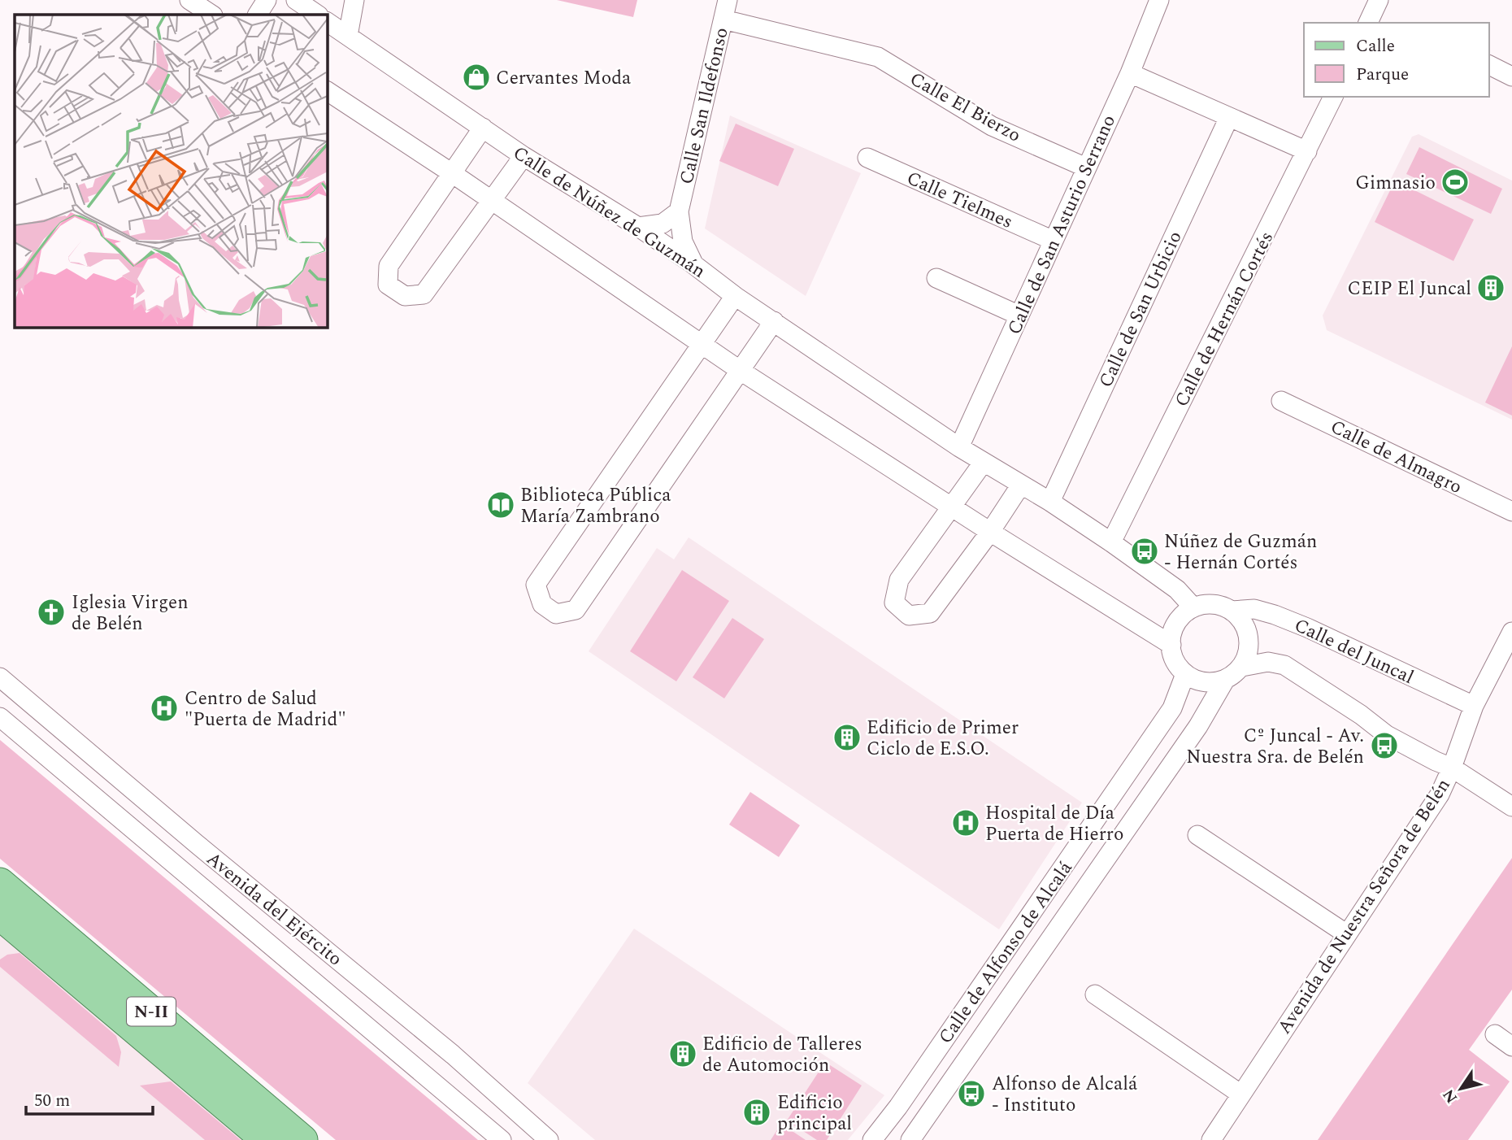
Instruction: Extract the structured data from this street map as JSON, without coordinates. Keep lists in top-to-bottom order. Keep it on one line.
{"streets":{"main road":["N-II"],"street":["Calle San Ildefonso","Calle El Bierzo","Calle Tielmes","Calle de Núñez de Guzmán","Calle de San Asturio Serrano","Calle de San Urbicio","Calle de Hernán Cortés","Calle de Almagro","Calle del Juncal","Avenida de Nuestra Señora de Belén","Avenida del Ejército","Calle de Alfonso de Alcalá"]},"crossings":[["Calle San Ildefonso","Calle El Bierzo"],["Calle San Ildefonso","Calle de Núñez de Guzmán"],["Calle El Bierzo","Calle de San Asturio Serrano"],["Calle Tielmes","Calle de San Asturio Serrano"],["Calle de Núñez de Guzmán","Calle de San Asturio Serrano"],["Calle de Núñez de Guzmán","Calle de San Urbicio"],["Calle de Núñez de Guzmán","Calle de Hernán Cortés"],["Calle de Núñez de Guzmán","Calle del Juncal"],["Calle de Núñez de Guzmán","Calle de Alfonso de Alcalá"],["Calle del Juncal","Avenida de Nuestra Señora de Belén"],["Calle del Juncal","Calle de Alfonso de Alcalá"]],"places":{"shop":["Cervantes Moda"],"sports":["Gimnasio"],"building":["CEIP El Juncal","Edificio de Primer Ciclo de E.S.O.","Edificio de Talleres de Automoción","Edificio principal"],"library":["Biblioteca Pública María Zambrano"],"bus stop":["Núñez de Guzmán - Hernán Cortés","Cº Juncal - Av. Nuestra Sra. de Belén","Alfonso de Alcalá - Instituto"],"church":["Iglesia Virgen de Belén"],"hospital":["Centro de Salud \"Puerta de Madrid\"","Hospital de Día Puerta de Hierro"]},"legend":["Calle","Parque"],"scale_bar":"50 m","north":"bottom left"}
